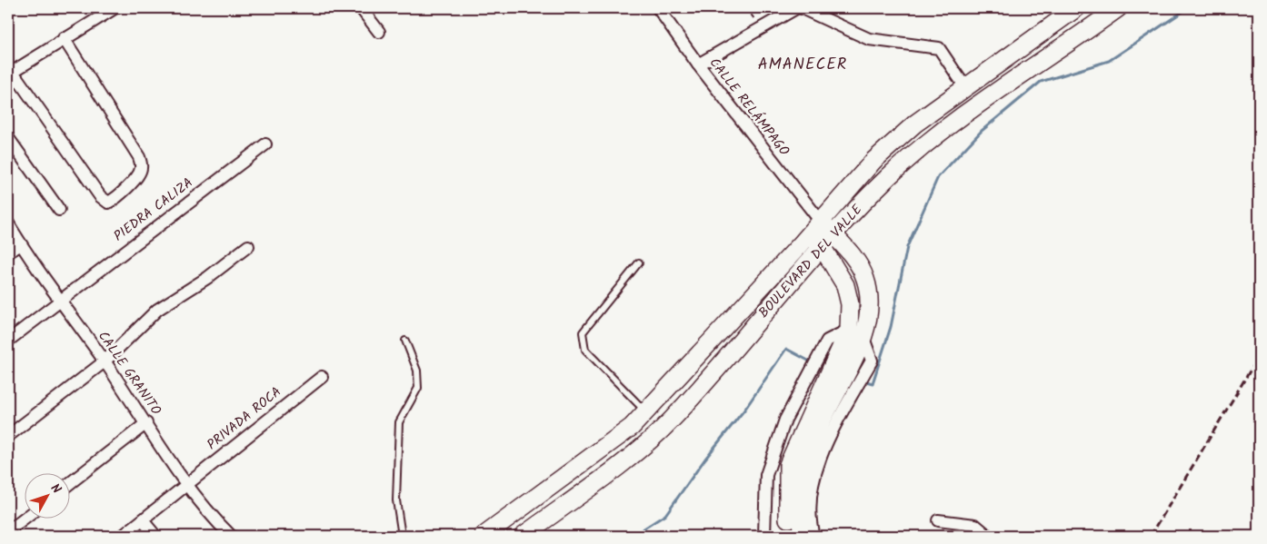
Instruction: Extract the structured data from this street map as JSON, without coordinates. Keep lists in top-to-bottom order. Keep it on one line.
{"streets":{"street":["CALLE RELÁMPAGO","PIEDRA CALIZA","BOULEVARD DEL VALLE","CALLE GRANITO","PRIVADA ROCA"]},"crossings":[["CALLE RELÁMPAGO","BOULEVARD DEL VALLE"],["PIEDRA CALIZA","CALLE GRANITO"],["CALLE GRANITO","PRIVADA ROCA"]],"districts":["AMANECER"],"north":"top right"}
